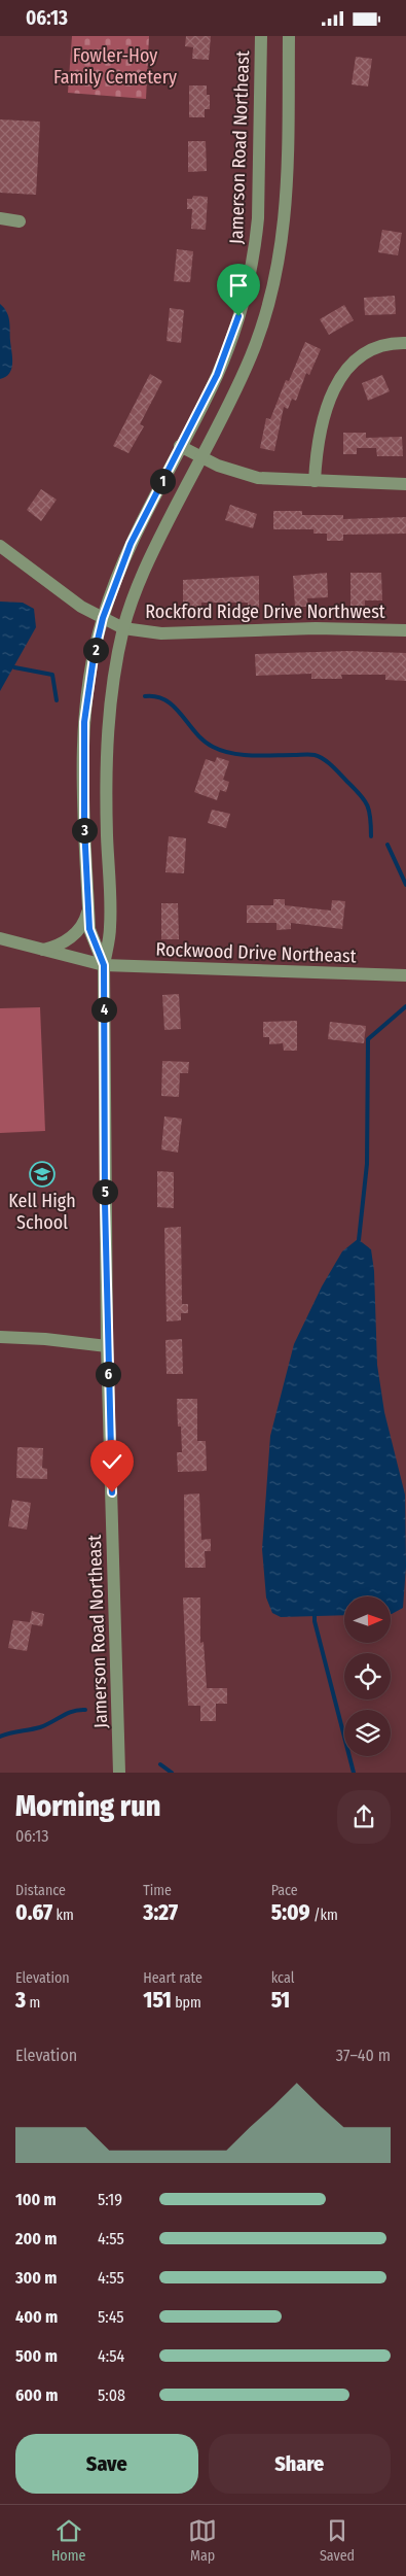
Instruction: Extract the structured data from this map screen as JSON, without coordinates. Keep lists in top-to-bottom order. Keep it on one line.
{"streets":{"street":["Jamerson Road Northeast","Rockford Ridge Drive Northwest","Rockwood Drive Northeast"]},"crossings":[["Jamerson Road Northeast","Rockford Ridge Drive Northwest"],["Jamerson Road Northeast","Rockwood Drive Northeast"]],"parks":["Fowler-Hoy Family Cemetery"],"places":{"school or university":["Kell High School"]},"north":"right","page":{"status":"06:13","pins":["1","2","3","4","5","6"],"heading":["Morning run","06:13"],"stats":[["Distance","0.67 km"],["Time","3:27"],["Pace","5:09 /km"],["Elevation","3 m"],["Heart rate","151 bpm"],["kcal","51"]],"chart":["Elevation","37–40 m"],"list":[{"name":"100 m","note":"5:19"},{"name":"200 m","note":"4:55"},{"name":"300 m","note":"4:55"},{"name":"400 m","note":"5:45"},{"name":"500 m","note":"4:54"},{"name":"600 m","note":"5:08"}],"buttons":["Save","Share"],"tabs":["Home","Map","Saved"]}}
